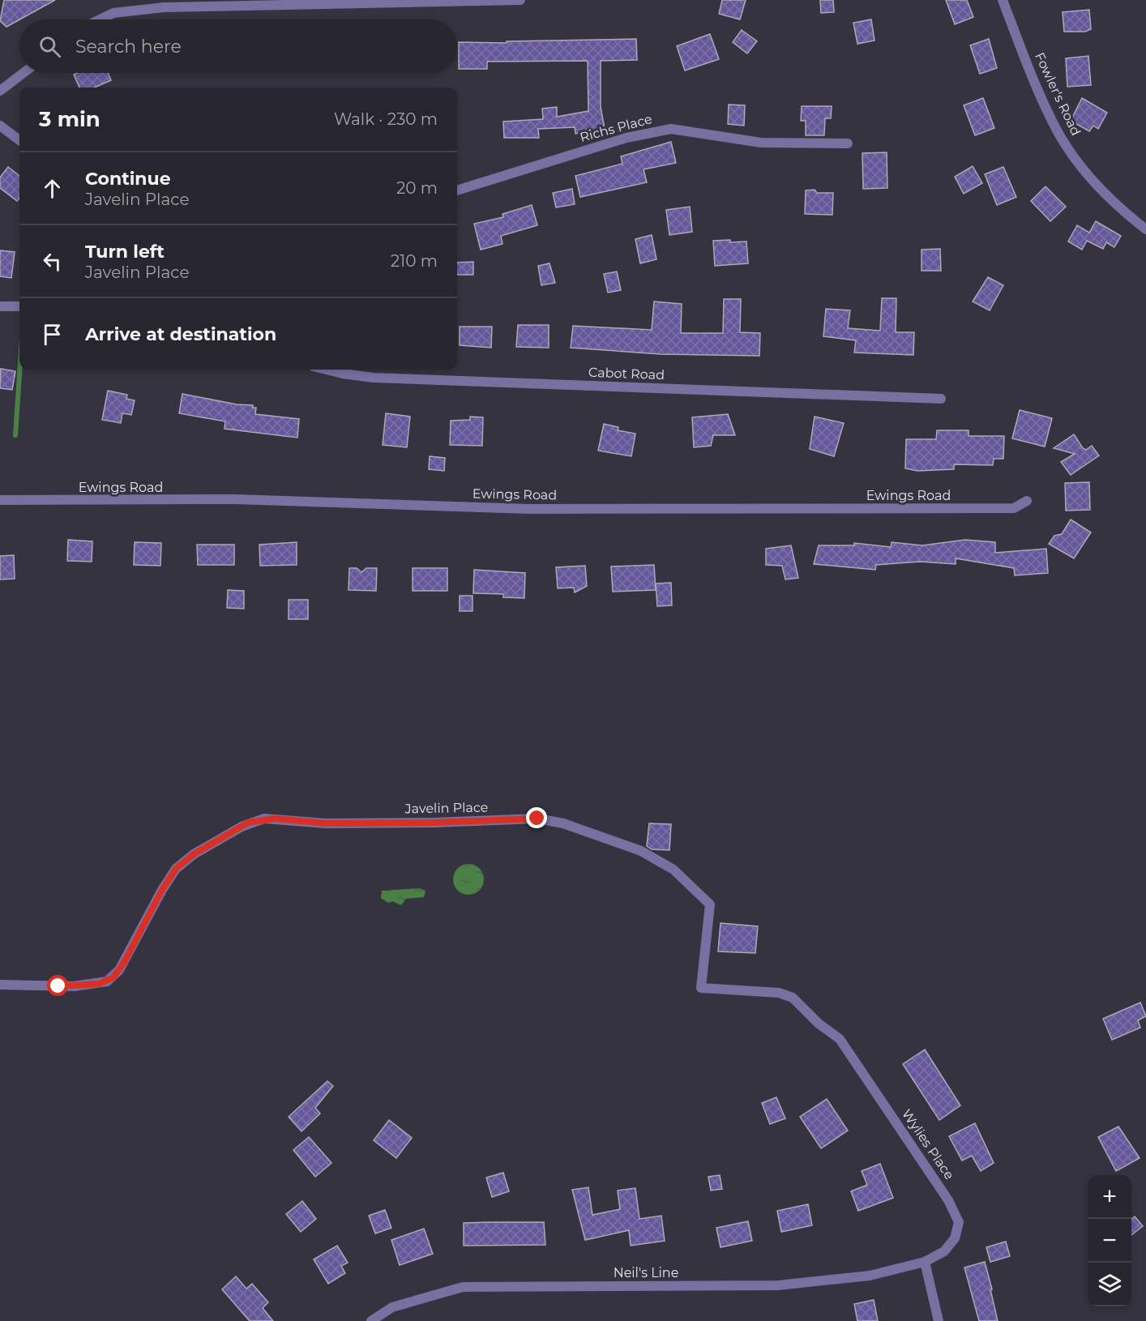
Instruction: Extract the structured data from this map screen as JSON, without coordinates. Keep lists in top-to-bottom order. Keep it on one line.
{"streets":{"street":["Fowler's Road","Richs Place","Cabot Road","Ewings Road","Javelin Place","Wylies Place","Neil's Line"]},"crossings":[["Javelin Place","Wylies Place"],["Wylies Place","Neil's Line"]],"page":{"search":"Search here","heading":["3 min","Walk · 230 m"],"list":[["Continue","Javelin Place","20 m"],["Turn left","Javelin Place","210 m"],"Arrive at destination"],"map_buttons":["+","−"]}}
